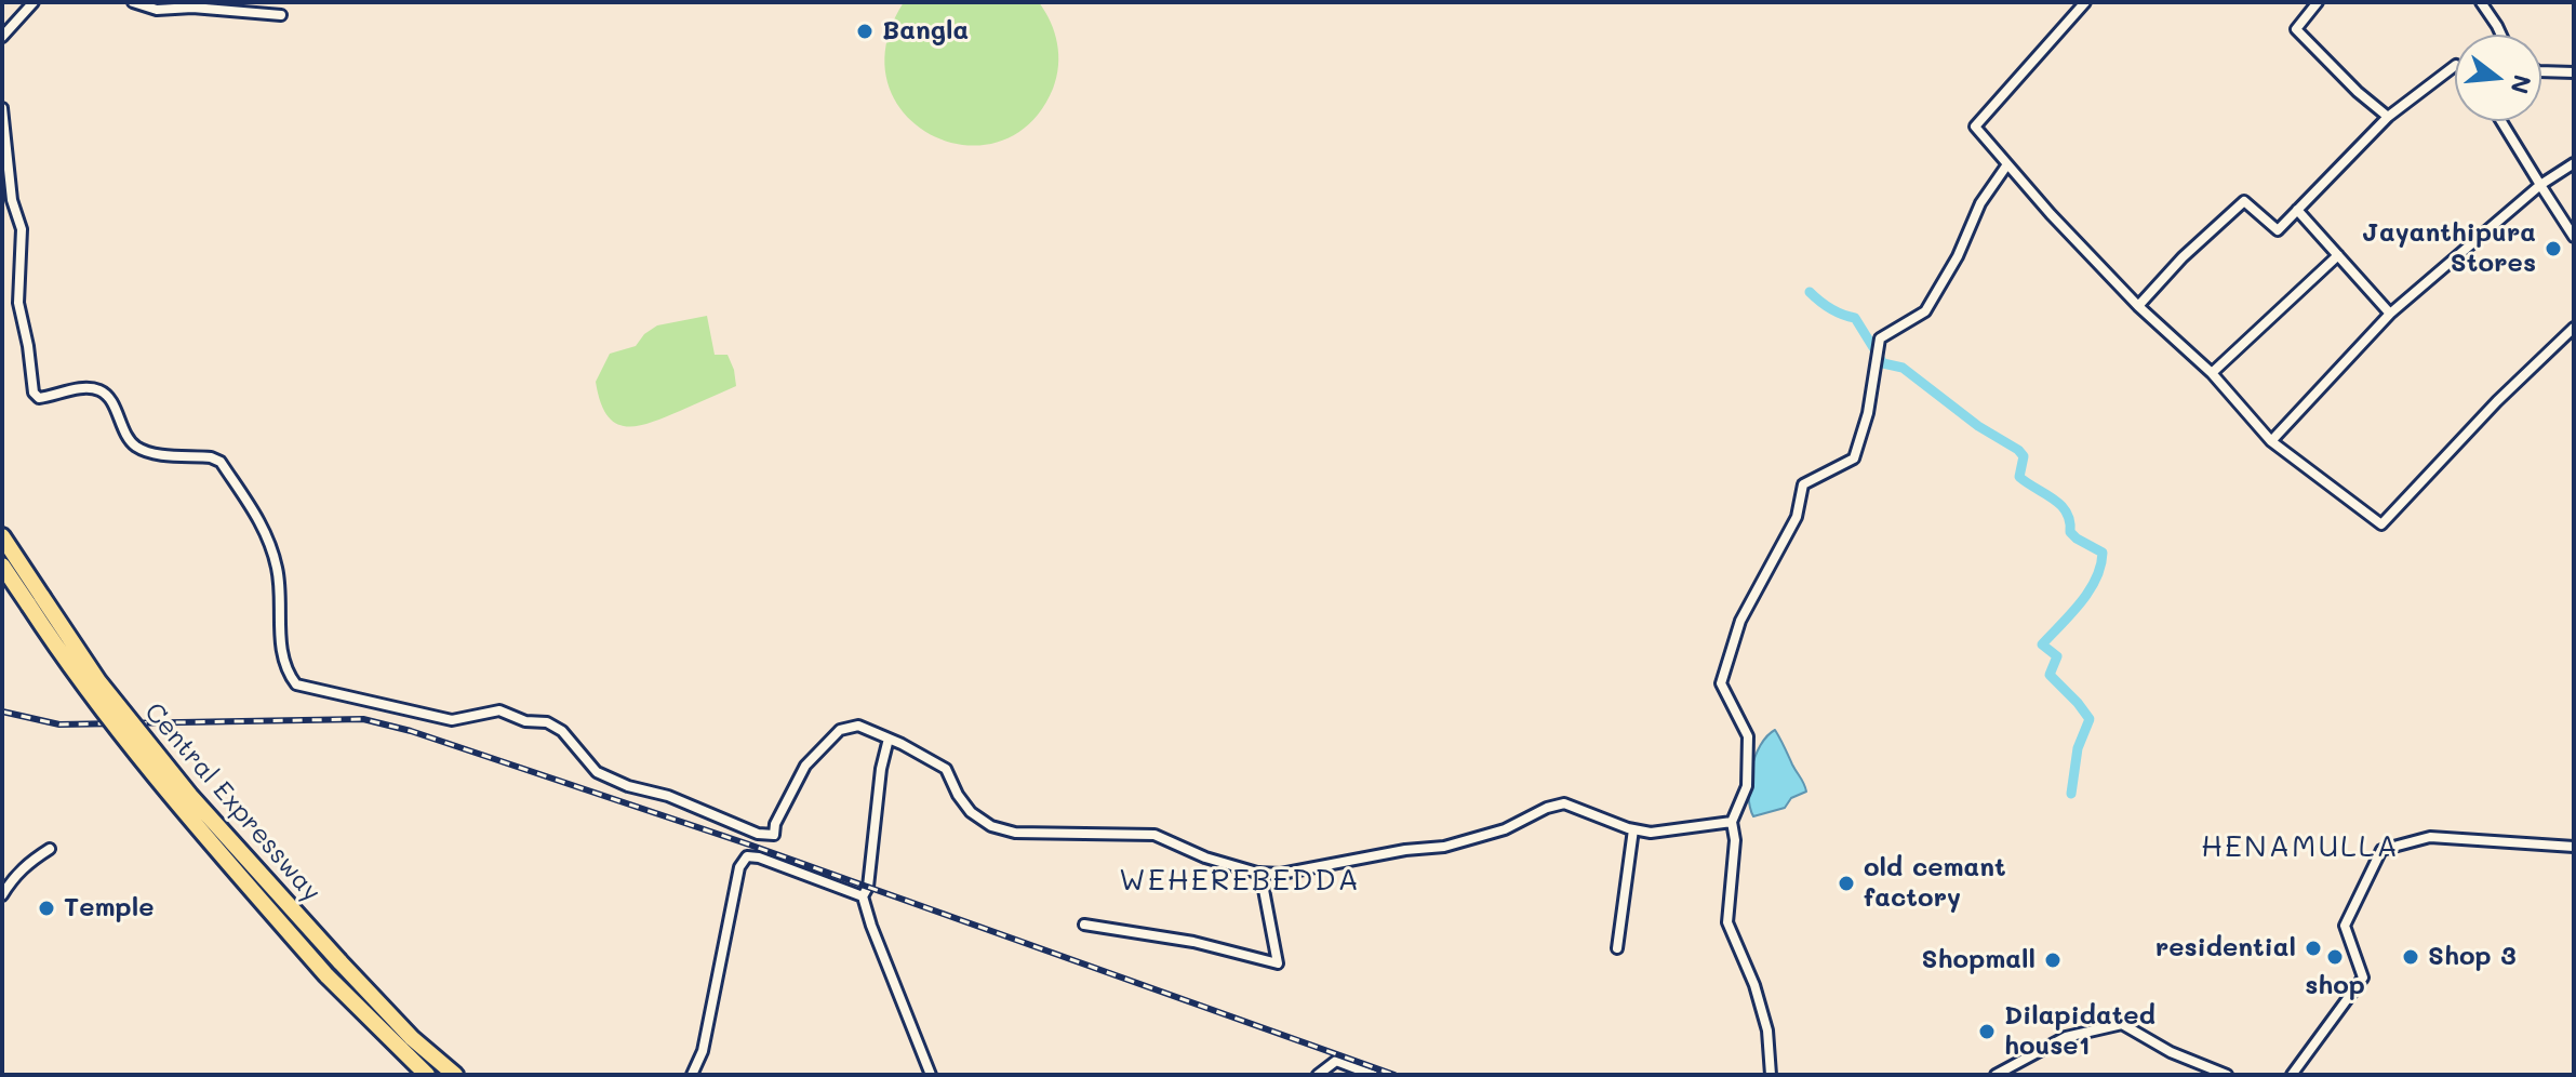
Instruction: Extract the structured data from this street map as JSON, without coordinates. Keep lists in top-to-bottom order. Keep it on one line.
{"streets":{"highway":["Central Expressway"]},"districts":["HENAMULLA","WEHEREBEDDA"],"places":["Bangla","Jayanthipura Stores","old cemant factory","Temple","residential","shop","Shop 3","Shopmall","Dilapidated house1"],"north":"right"}
